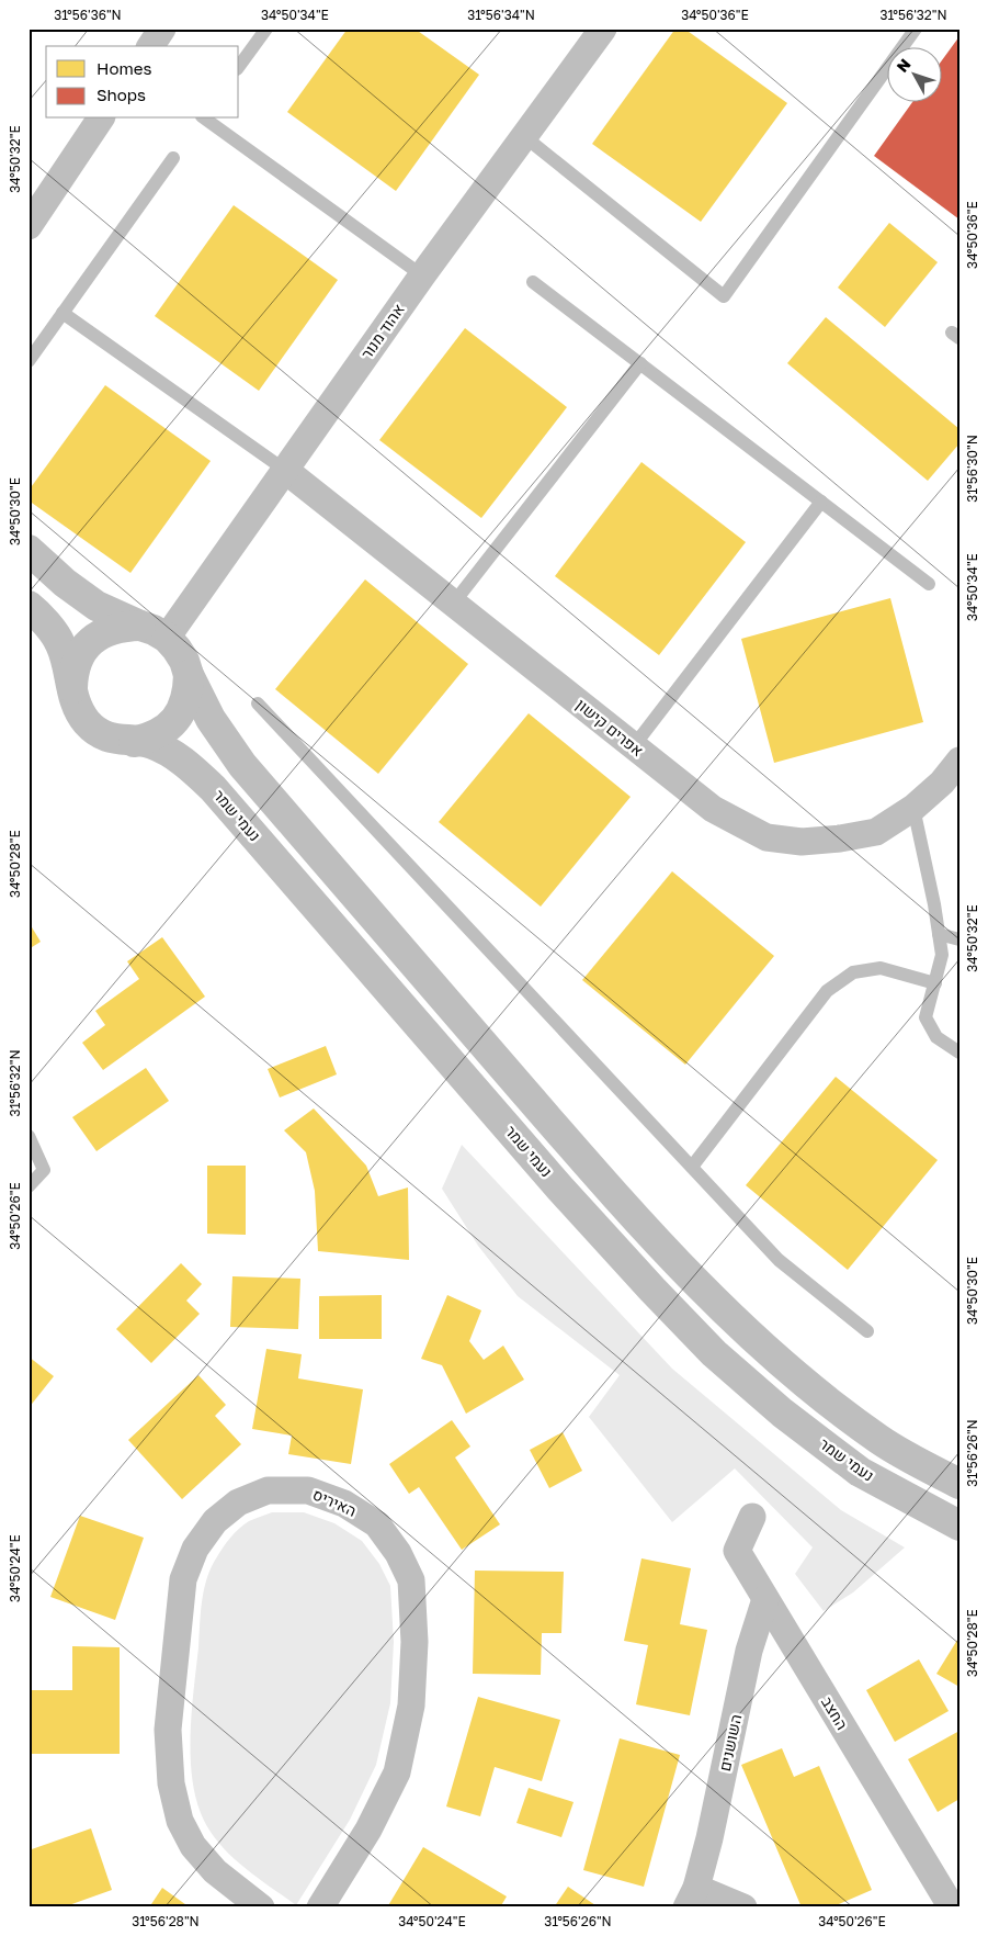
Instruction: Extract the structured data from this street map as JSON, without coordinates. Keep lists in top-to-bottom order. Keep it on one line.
{"streets":{"street":["אהוד מנור","אפרים קישון","נעמי שמר","האיריס","החצב","השושנים"]},"crossings":[["אהוד מנור","אפרים קישון"],["אהוד מנור","נעמי שמר"],["החצב","השושנים"]],"legend":["Homes","Shops"],"north":"top left","coordinates":["31°56'36\"N","34°50'34\"E","31°56'34\"N","34°50'36\"E","31°56'32\"N","34°50'32\"E","31°56'30\"N","34°50'30\"E","34°50'28\"E","34°50'26\"E","31°56'26\"N","34°50'24\"E","31°56'28\"N"]}
